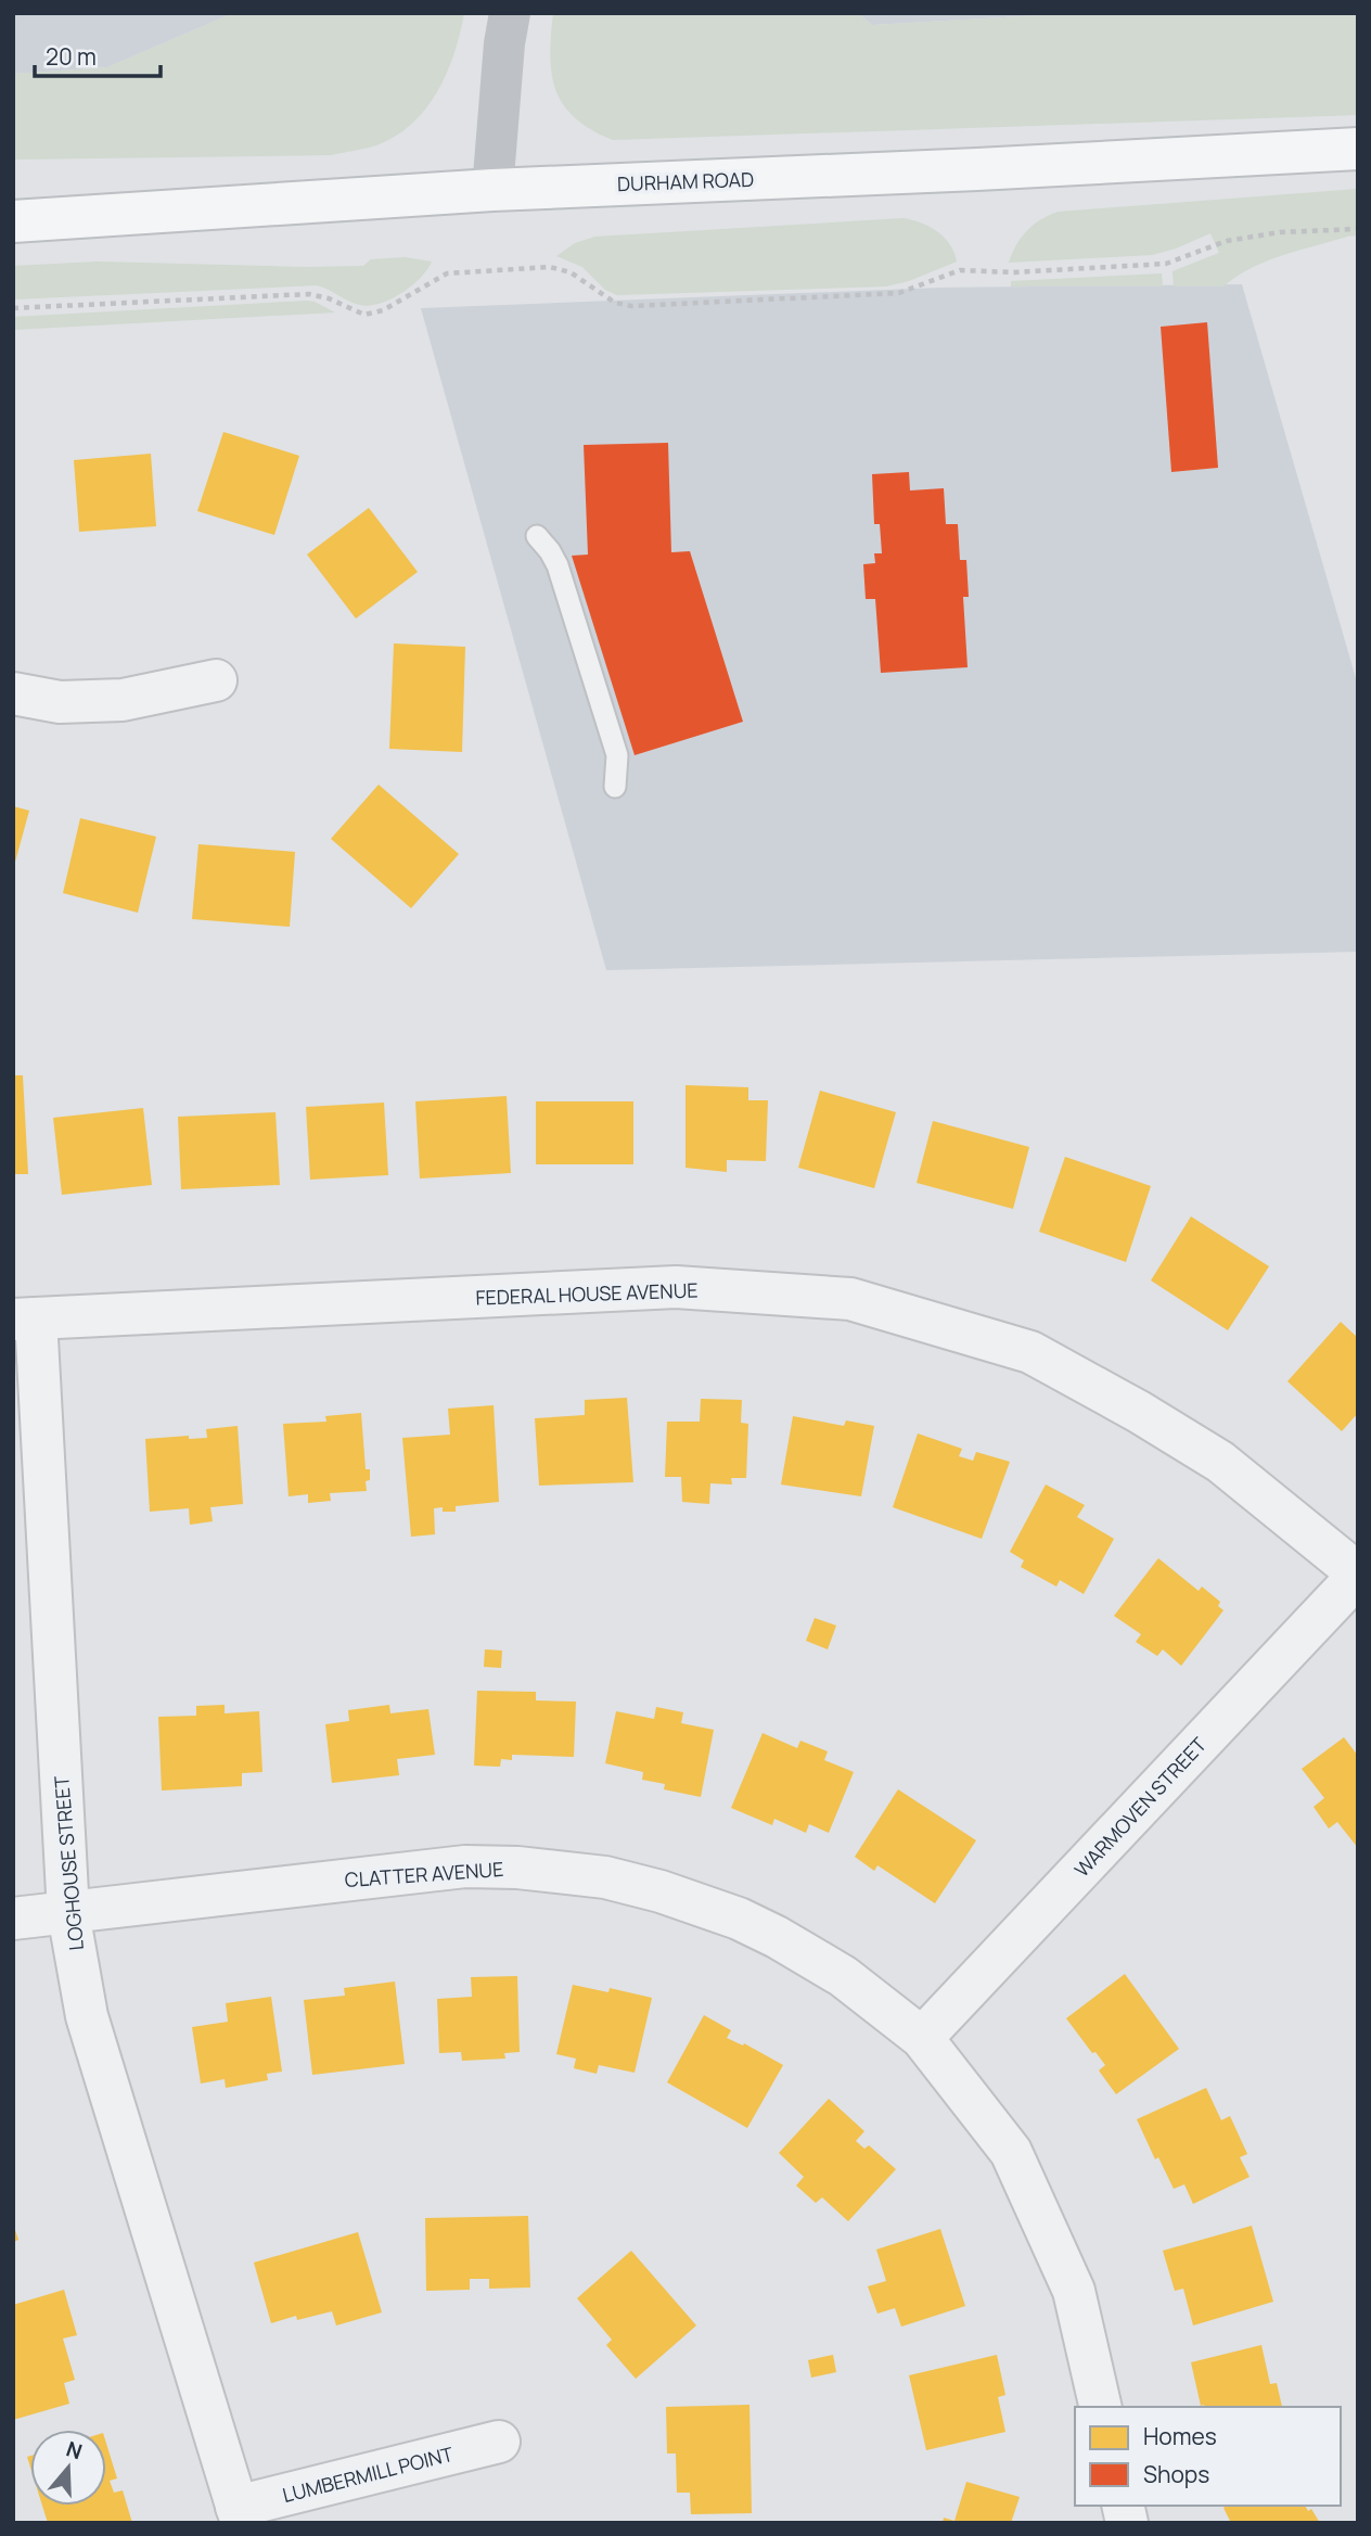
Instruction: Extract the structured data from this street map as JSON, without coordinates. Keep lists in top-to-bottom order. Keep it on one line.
{"streets":{"main road":["DURHAM ROAD"],"street":["FEDERAL HOUSE AVENUE","WARMOVEN STREET","LOGHOUSE STREET","CLATTER AVENUE","LUMBERMILL POINT"]},"crossings":[["FEDERAL HOUSE AVENUE","WARMOVEN STREET"],["FEDERAL HOUSE AVENUE","LOGHOUSE STREET"],["WARMOVEN STREET","CLATTER AVENUE"],["LOGHOUSE STREET","CLATTER AVENUE"],["LOGHOUSE STREET","LUMBERMILL POINT"]],"legend":["Homes","Shops"],"scale_bar":"20 m","north":"top"}
